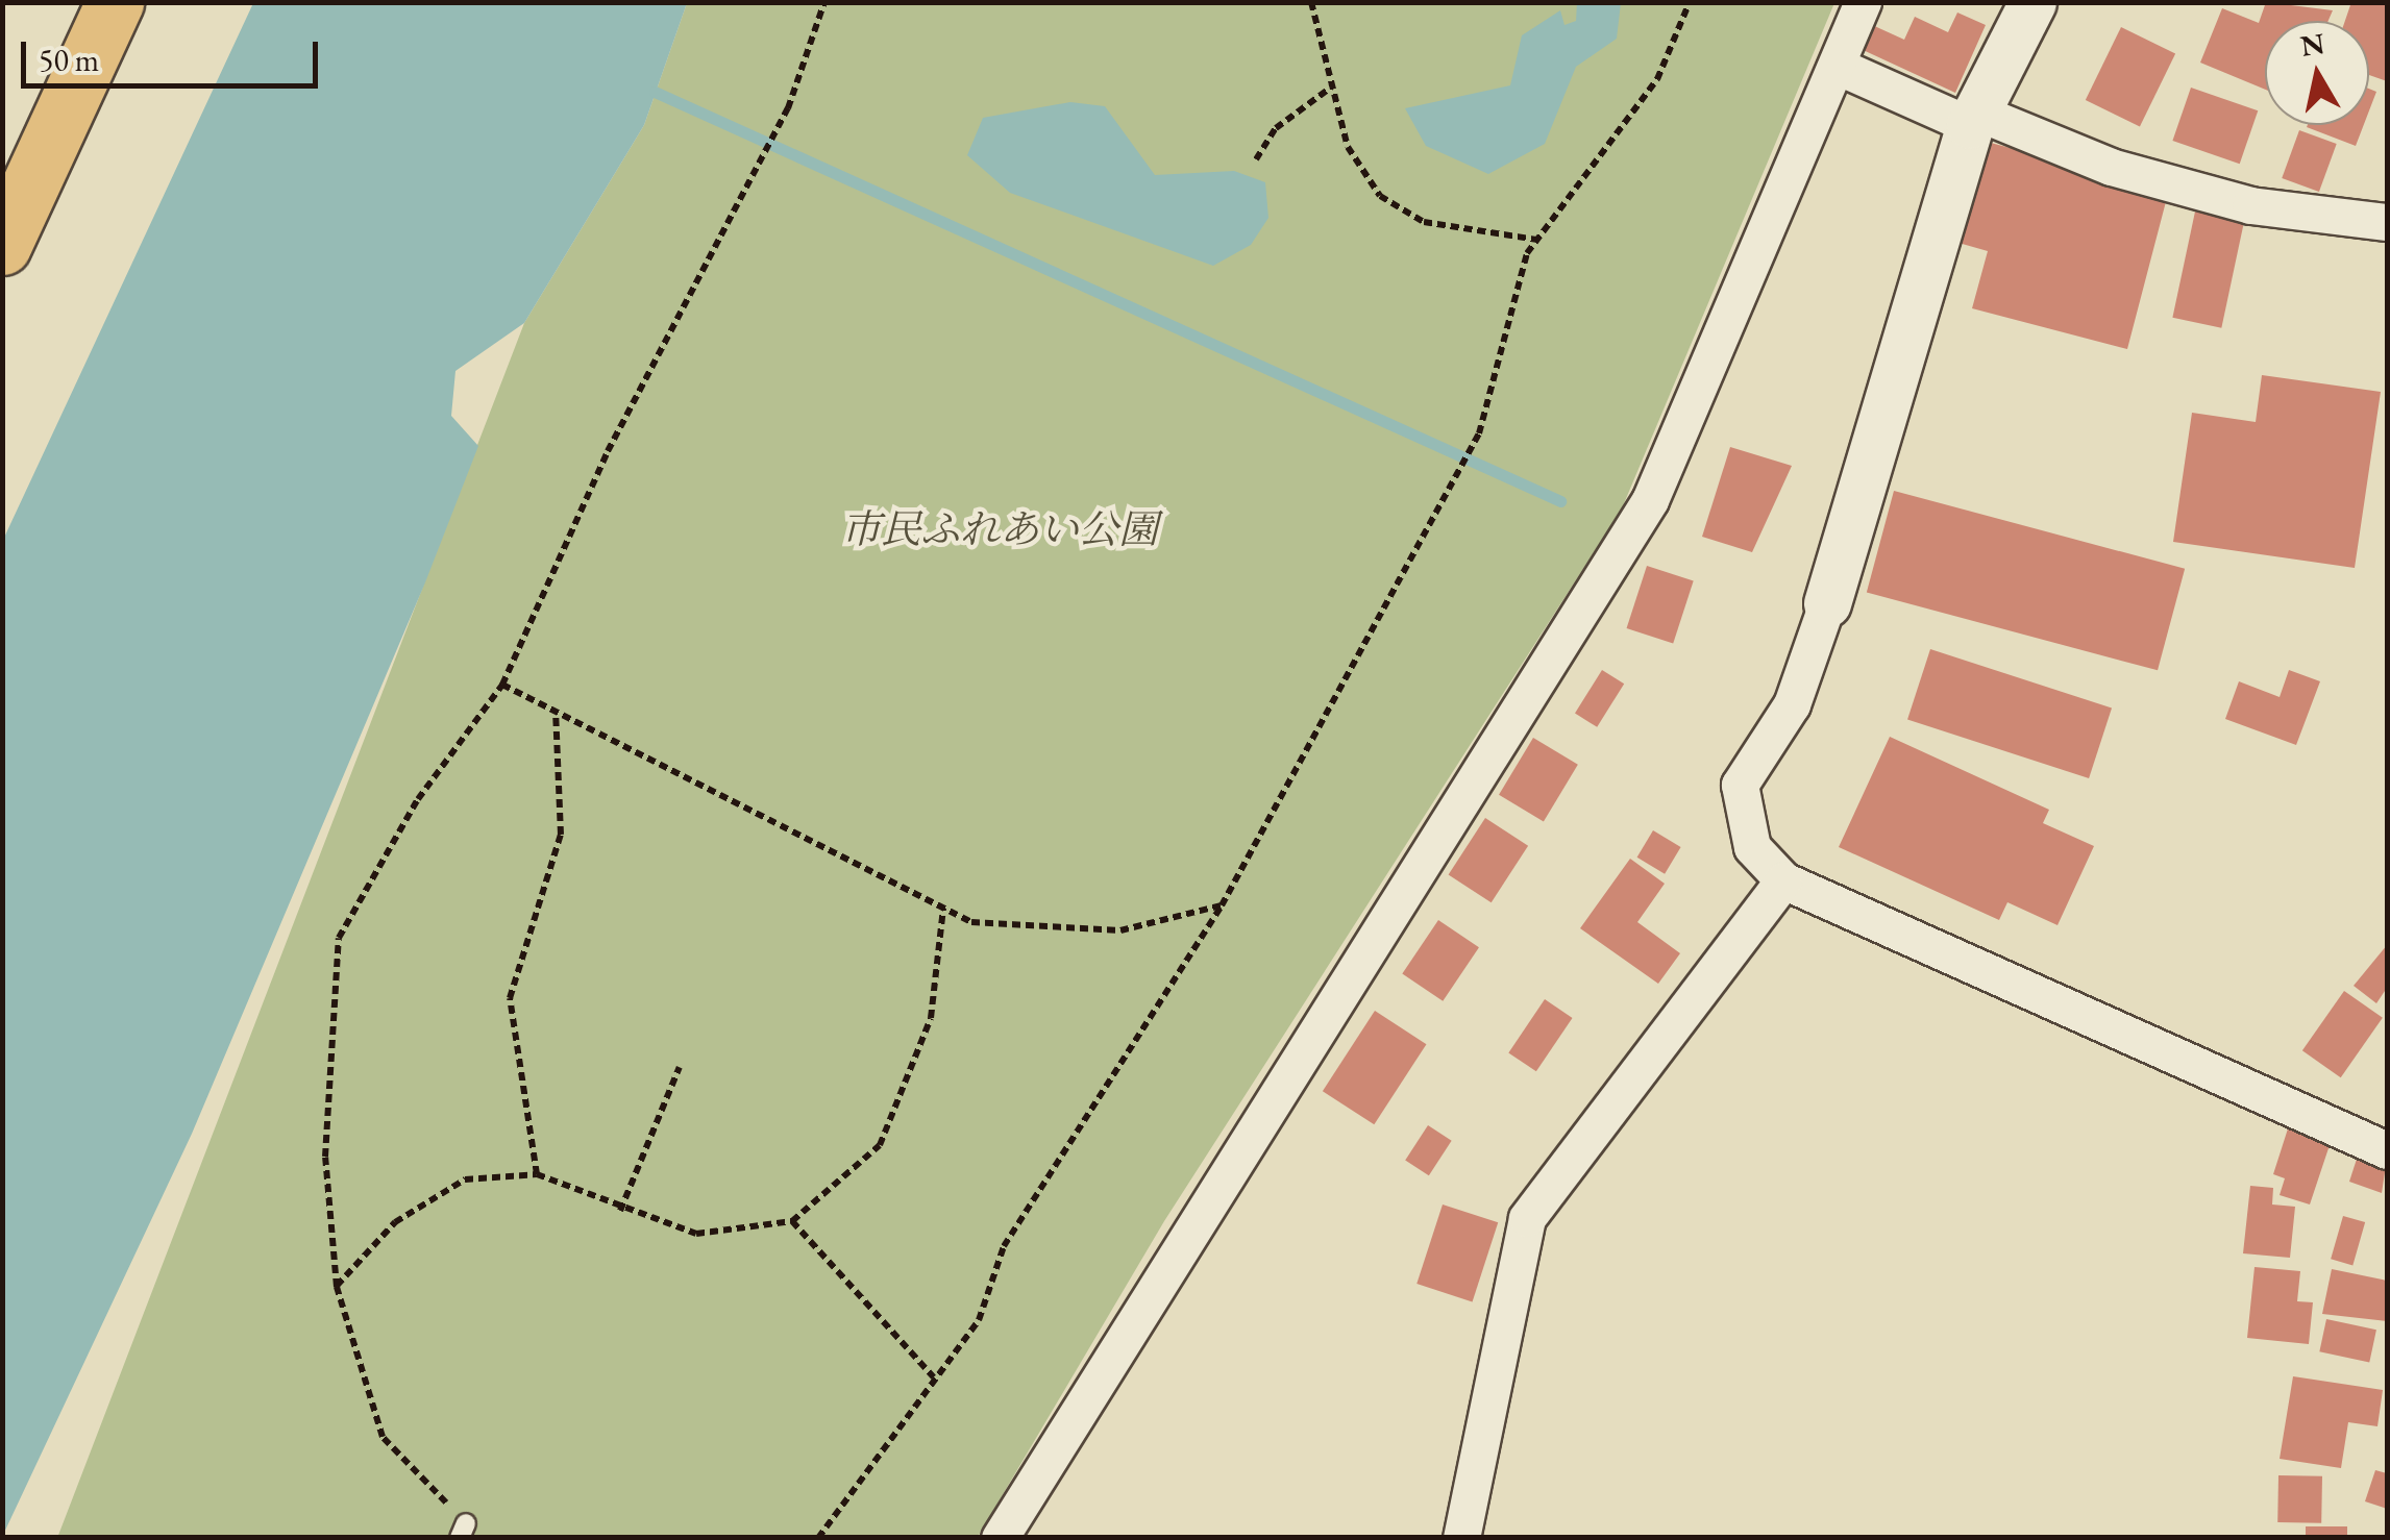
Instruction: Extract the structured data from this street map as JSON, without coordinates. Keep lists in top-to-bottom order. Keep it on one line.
{"parks":["市民ふれあい公園"],"scale_bar":"50 m","north":"top"}
